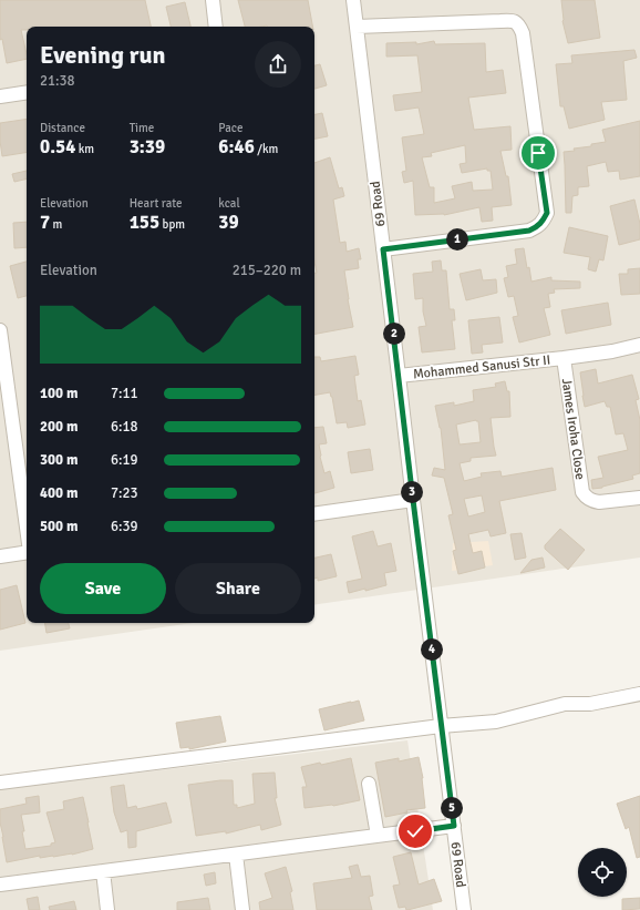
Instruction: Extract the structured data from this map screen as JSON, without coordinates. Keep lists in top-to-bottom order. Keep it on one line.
{"streets":{"street":["69 Road","Mohammed Sanusi Str II","James Iroha Close"]},"crossings":[["69 Road","Mohammed Sanusi Str II"],["Mohammed Sanusi Str II","James Iroha Close"]],"page":{"heading":["Evening run","21:38"],"stats":[["Distance","0.54 km"],["Time","3:39"],["Pace","6:46 /km"],["Elevation","7 m"],["Heart rate","155 bpm"],["kcal","39"]],"pins":["1","2","3","4","5"],"chart":["Elevation","215–220 m"],"list":[{"name":"100 m","note":"7:11"},{"name":"200 m","note":"6:18"},{"name":"300 m","note":"6:19"},{"name":"400 m","note":"7:23"},{"name":"500 m","note":"6:39"}],"buttons":["Save","Share"]}}
